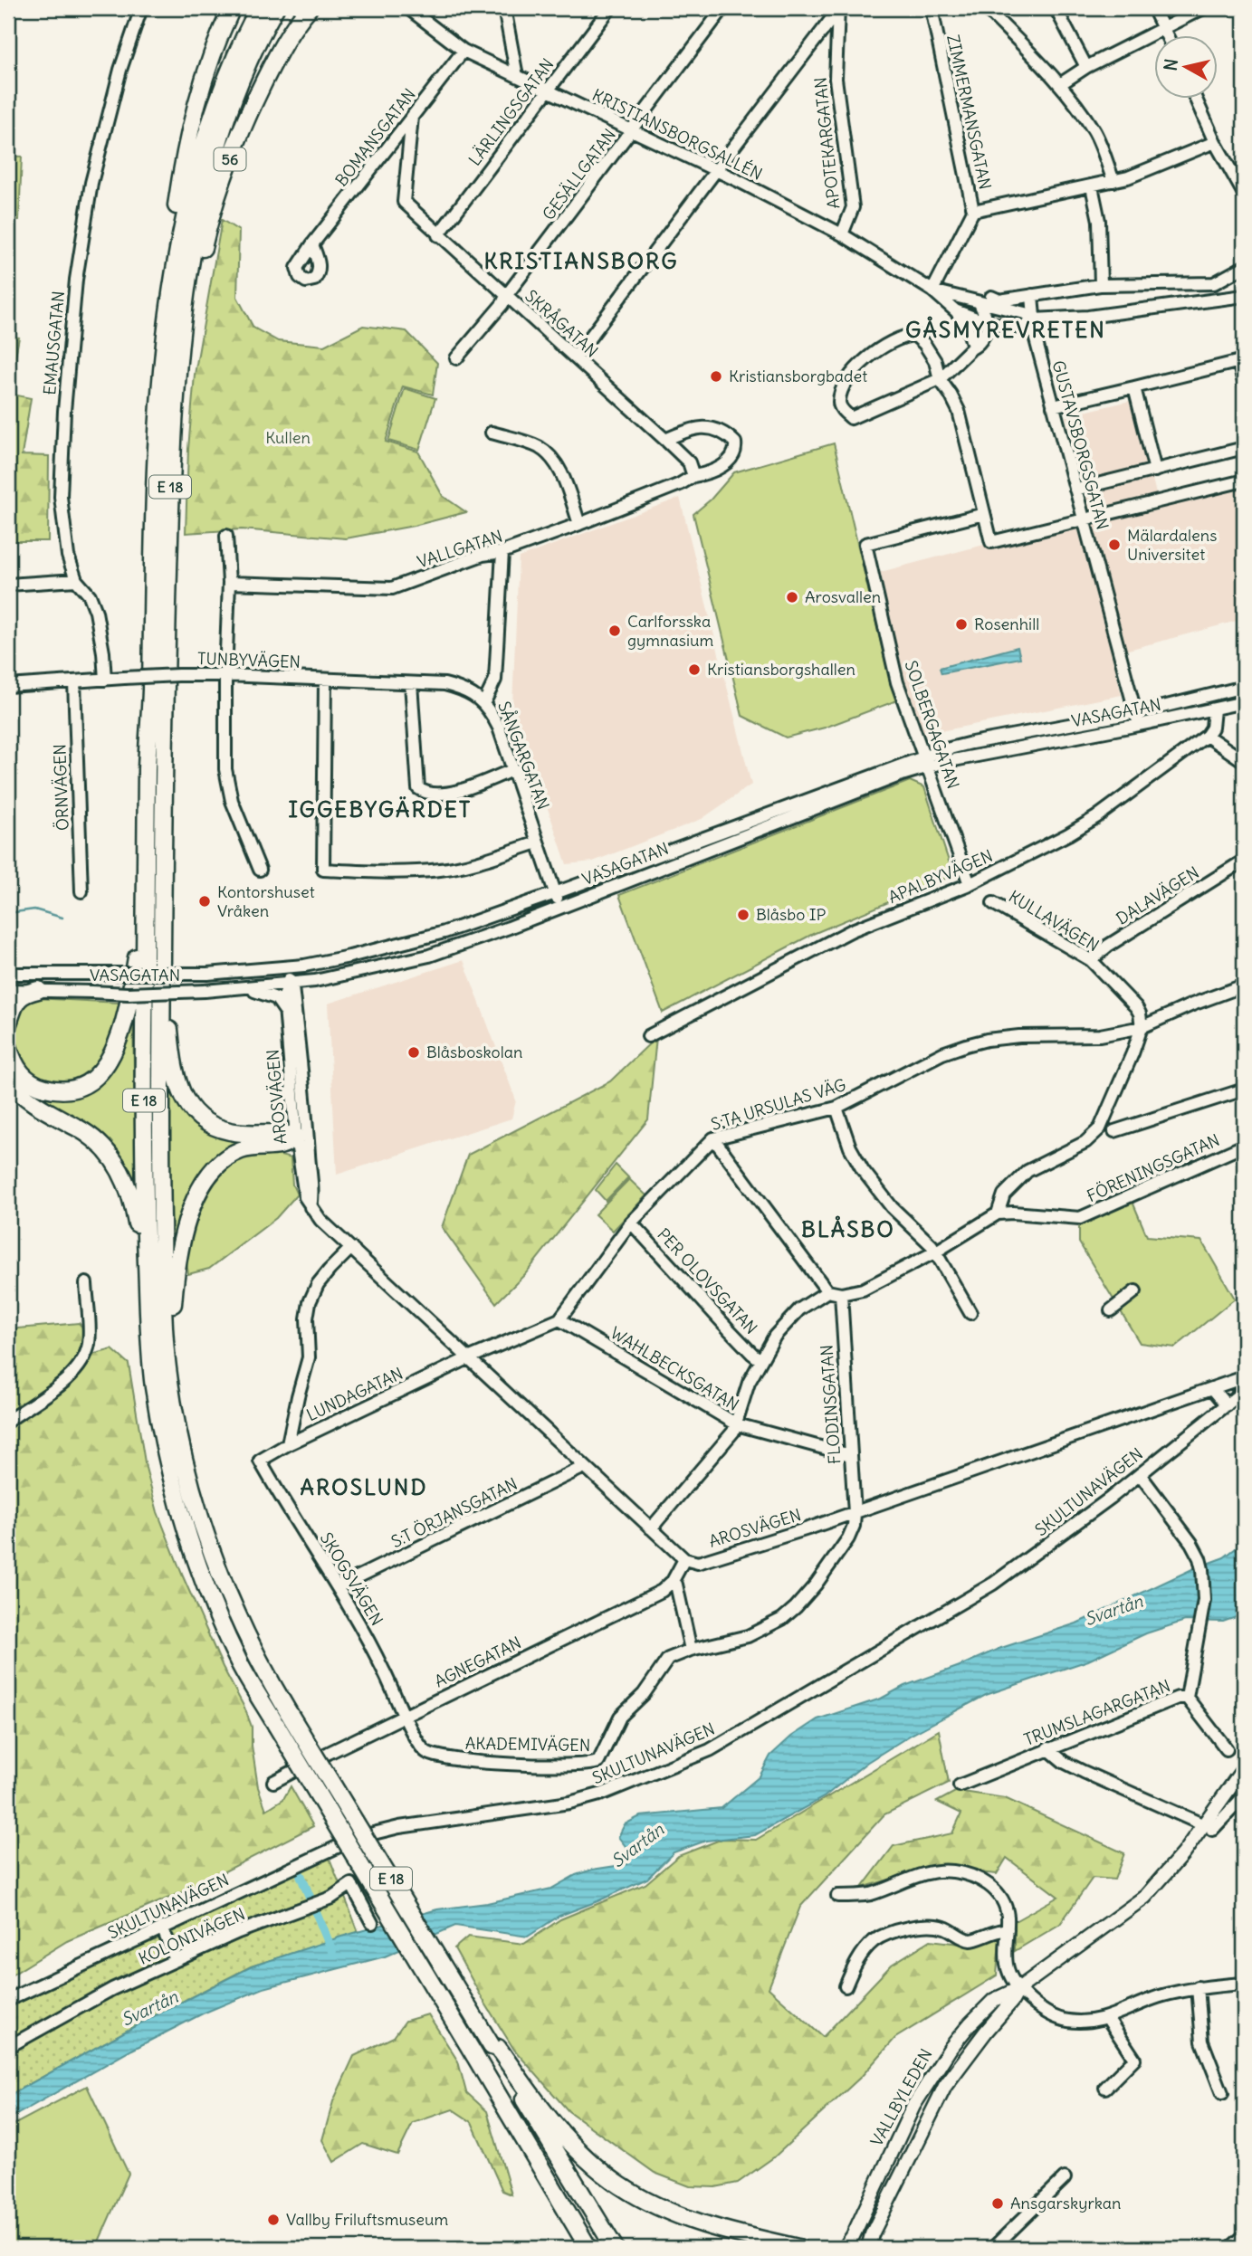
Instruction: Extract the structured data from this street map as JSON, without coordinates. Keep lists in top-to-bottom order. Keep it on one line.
{"streets":{"highway":["56","E 18"],"main road":["VALLBYLEDEN"],"street":["LÄRLINGSGATAN","ZIMMERMANSGATAN","KRISTIANSBORGSALLÉN","BOMANSGATAN","APOTEKARGATAN","GESÄLLGATAN","SKRÅGATAN","EMAUSGATAN","GUSTAVSBORGSGATAN","VALLGATAN","TUNBYVÄGEN","VASAGATAN","SOLBERGAGATAN","SÅNGARGATAN","ÖRNVÄGEN","APALBYVÄGEN","DALAVÄGEN","KULLAVÄGEN","AROSVÄGEN","S:TA URSULAS VÄG","FÖRENINGSGATAN","PER OLOVSGATAN","WAHLBECKSGATAN","LUNDAGATAN","FLODINSGATAN","SKULTUNAVÄGEN","S:T ÖRJANSGATAN","SKOGSVÄGEN","AGNEGATAN","TRUMSLAGARGATAN","AKADEMIVÄGEN","KOLONIVÄGEN"]},"crossings":[["LÄRLINGSGATAN","KRISTIANSBORGSALLÉN"],["LÄRLINGSGATAN","SKRÅGATAN"],["ZIMMERMANSGATAN","KRISTIANSBORGSALLÉN"],["KRISTIANSBORGSALLÉN","BOMANSGATAN"],["KRISTIANSBORGSALLÉN","APOTEKARGATAN"],["KRISTIANSBORGSALLÉN","GESÄLLGATAN"],["KRISTIANSBORGSALLÉN","GUSTAVSBORGSGATAN"],["BOMANSGATAN","SKRÅGATAN"],["56","E 18"],["GESÄLLGATAN","SKRÅGATAN"],["SKRÅGATAN","VALLGATAN"],["EMAUSGATAN","TUNBYVÄGEN"],["GUSTAVSBORGSGATAN","VASAGATAN"],["E 18","AROSVÄGEN"],["VALLGATAN","SÅNGARGATAN"],["TUNBYVÄGEN","SÅNGARGATAN"],["TUNBYVÄGEN","ÖRNVÄGEN"],["VASAGATAN","SOLBERGAGATAN"],["VASAGATAN","SÅNGARGATAN"],["VASAGATAN","AROSVÄGEN"],["SOLBERGAGATAN","APALBYVÄGEN"],["DALAVÄGEN","KULLAVÄGEN"],["KULLAVÄGEN","S:TA URSULAS VÄG"],["AROSVÄGEN","LUNDAGATAN"],["AROSVÄGEN","FLODINSGATAN"],["AROSVÄGEN","S:T ÖRJANSGATAN"],["AROSVÄGEN","AGNEGATAN"],["AROSVÄGEN","AKADEMIVÄGEN"],["S:TA URSULAS VÄG","PER OLOVSGATAN"],["S:TA URSULAS VÄG","WAHLBECKSGATAN"],["WAHLBECKSGATAN","FLODINSGATAN"],["LUNDAGATAN","SKOGSVÄGEN"],["FLODINSGATAN","AKADEMIVÄGEN"],["S:T ÖRJANSGATAN","SKOGSVÄGEN"],["SKOGSVÄGEN","AGNEGATAN"],["SKOGSVÄGEN","AKADEMIVÄGEN"],["AGNEGATAN","AKADEMIVÄGEN"]],"districts":["KRISTIANSBORG","GÅSMYREVRETEN","IGGEBYGÄRDET","BLÅSBO","AROSLUND"],"water":["Svartån"],"parks":["Kullen"],"places":["Kristiansborgbadet","Mälardalens Universitet","Arosvallen","Rosenhill","Carlforsska gymnasium","Kristiansborgshallen","Kontorshuset Vråken","Blåsbo IP","Blåsboskolan","Ansgarskyrkan","Vallby Friluftsmuseum"],"north":"left"}
